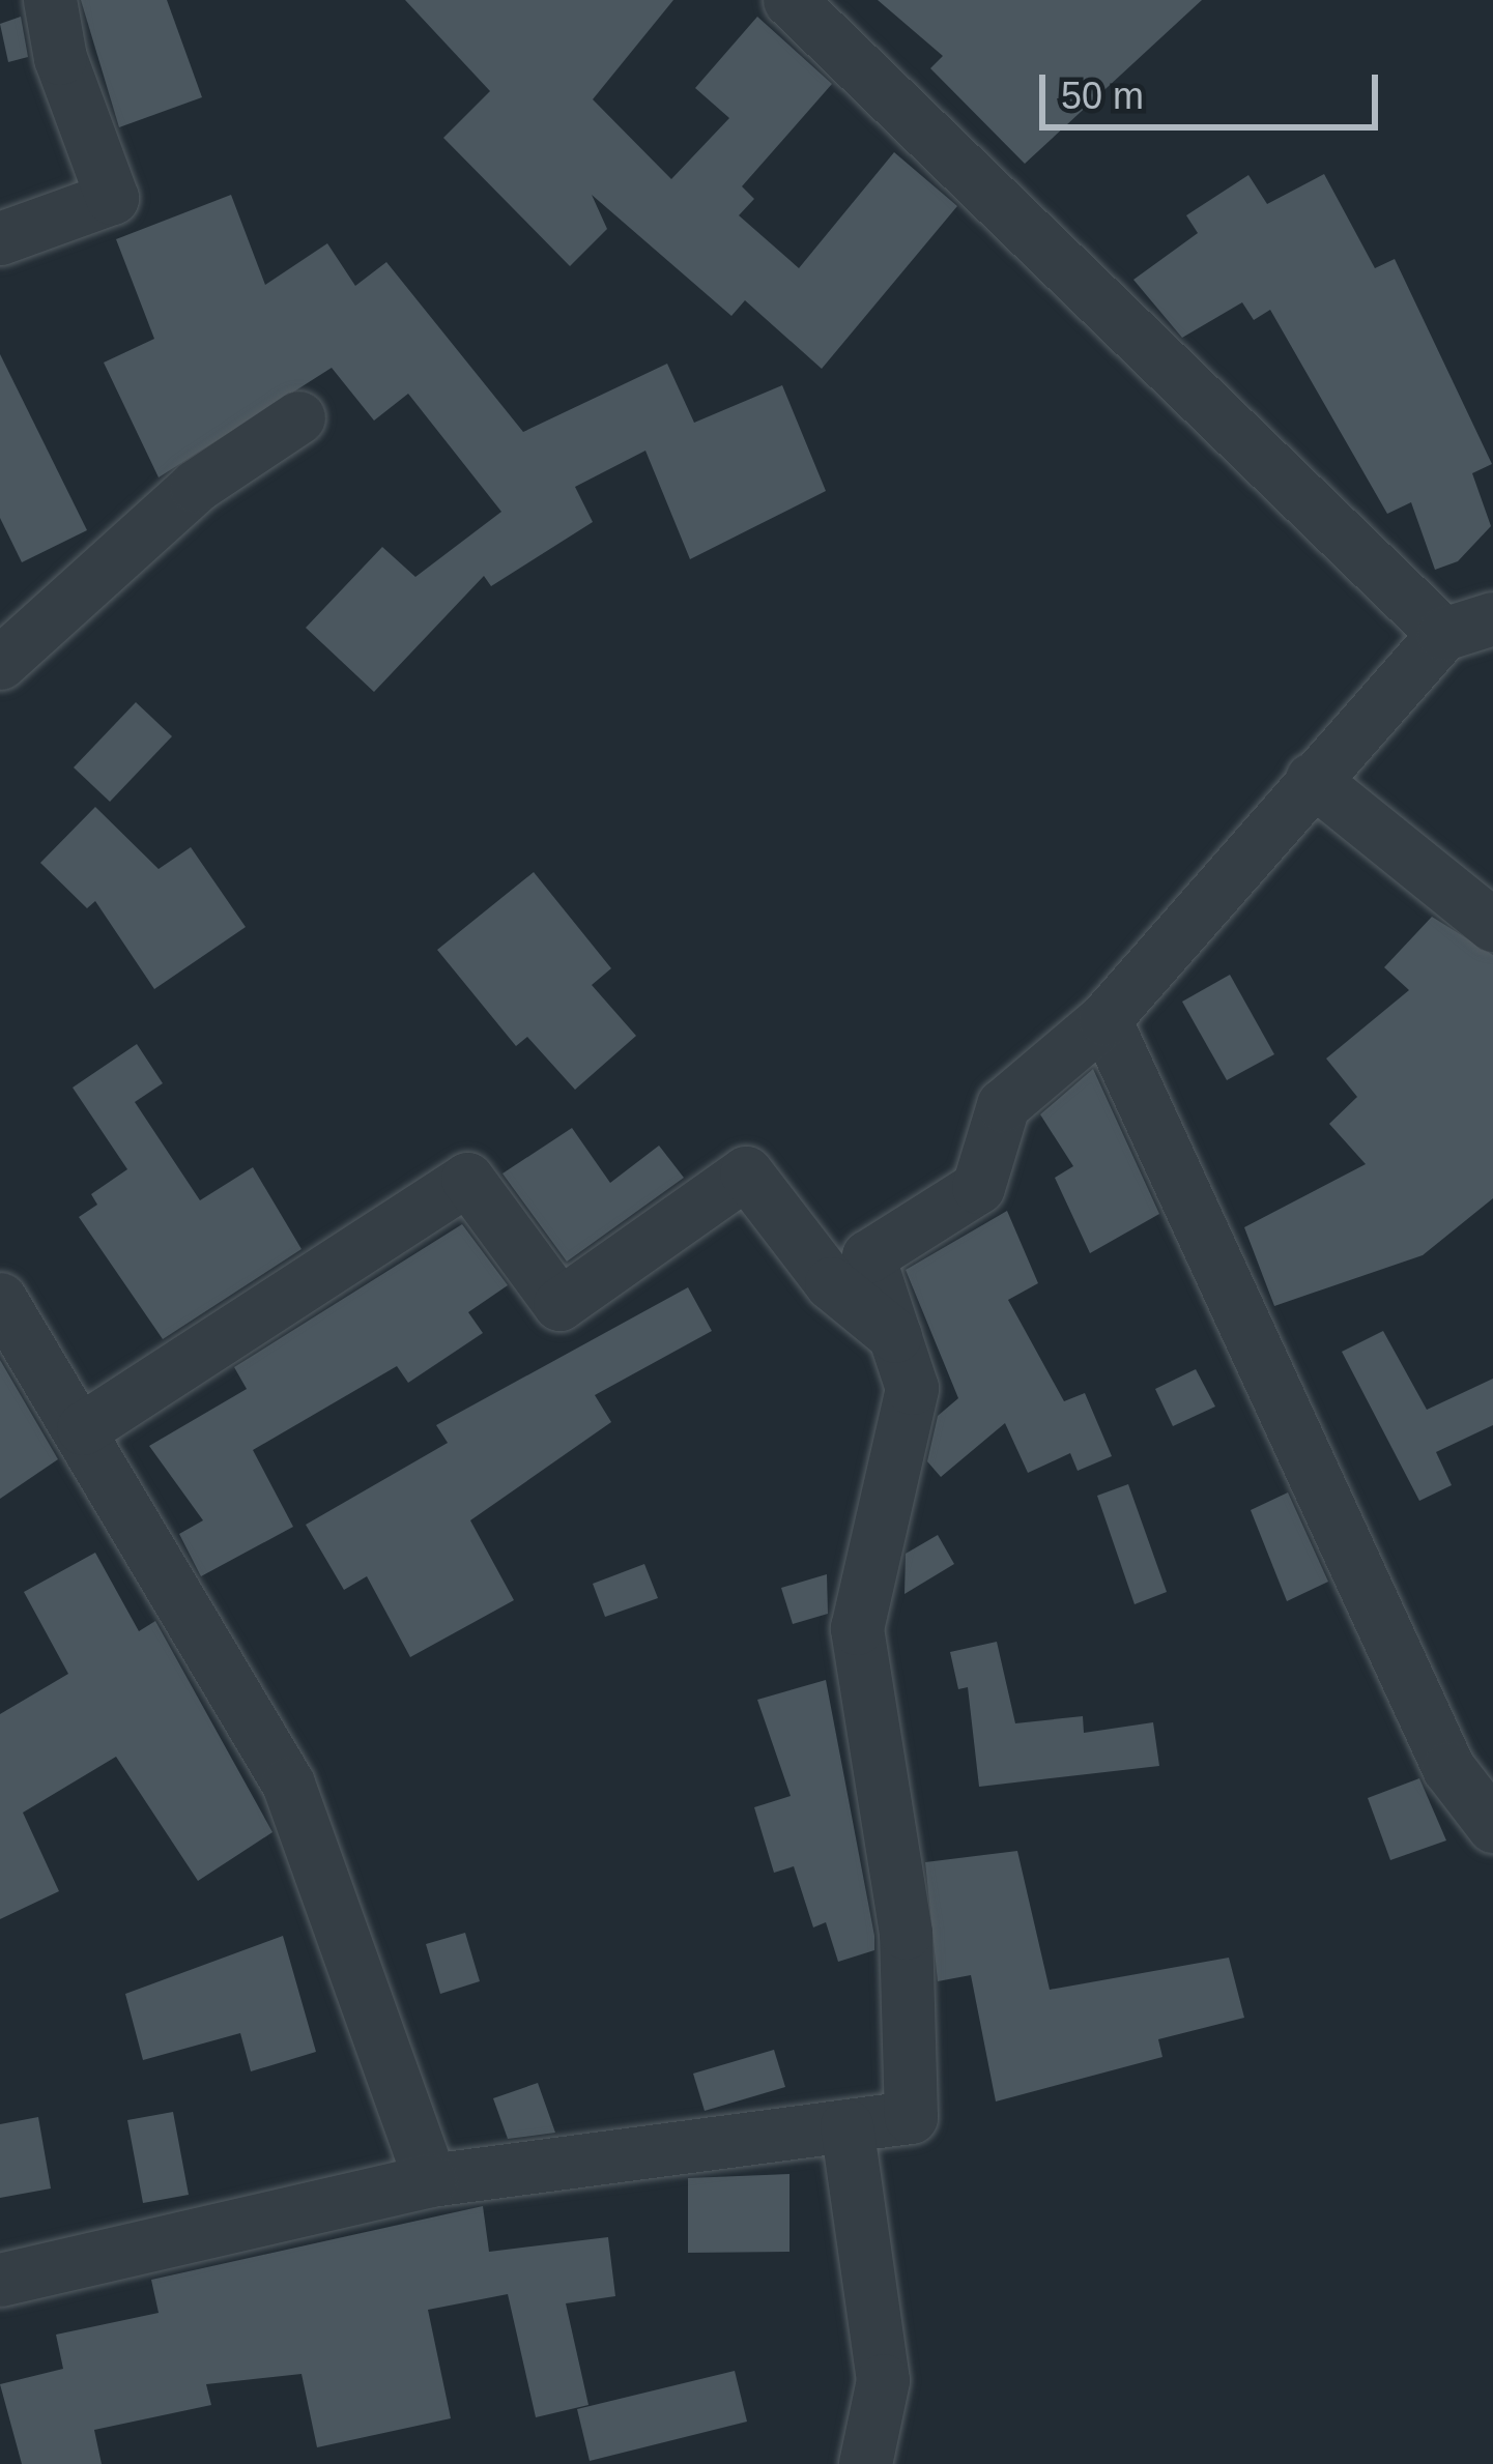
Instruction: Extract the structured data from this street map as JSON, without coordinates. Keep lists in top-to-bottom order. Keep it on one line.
{"scale_bar":"50 m"}
